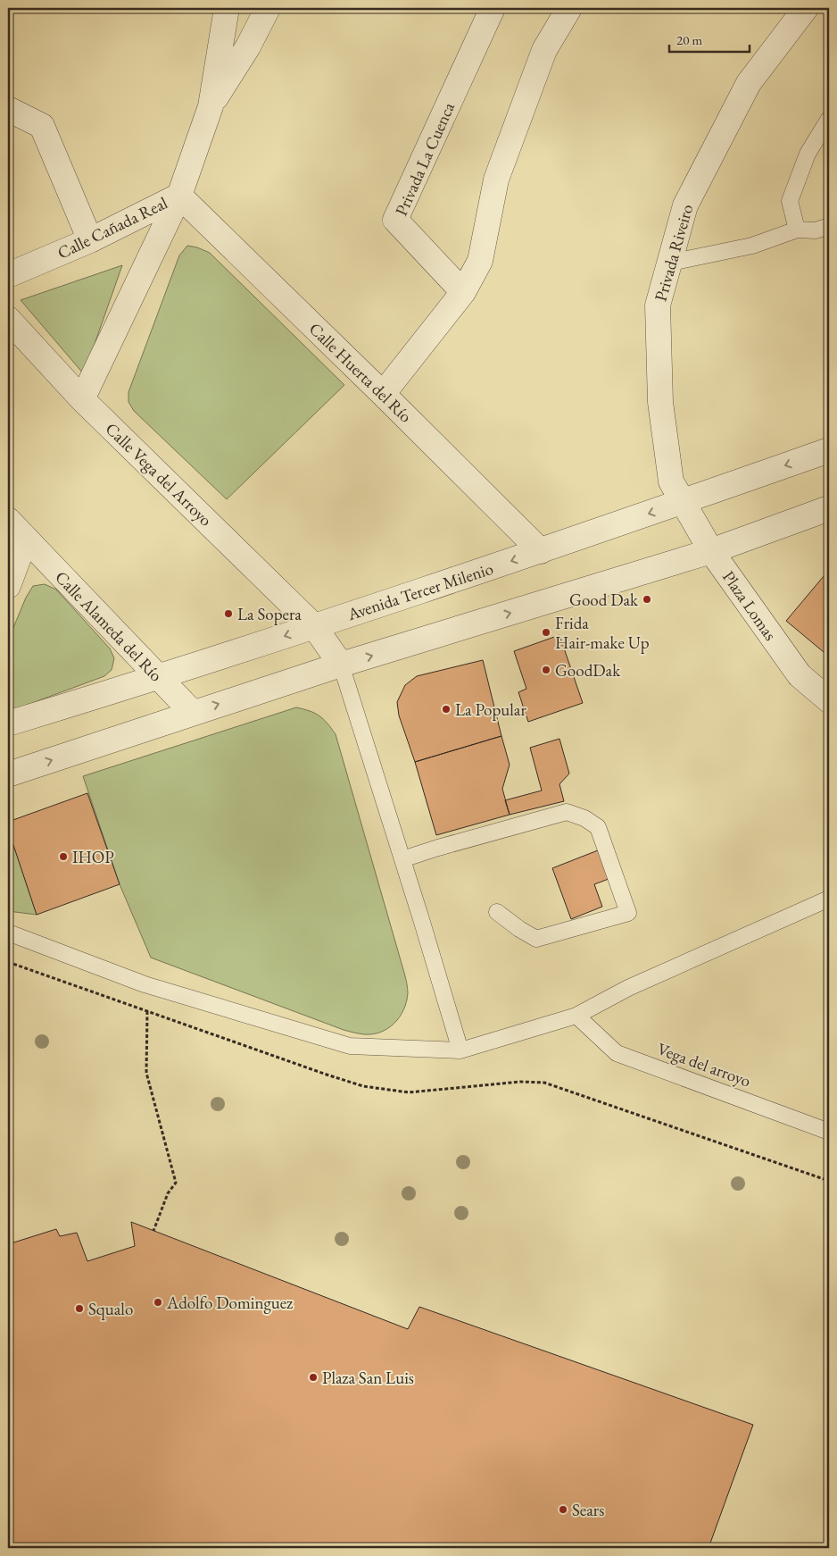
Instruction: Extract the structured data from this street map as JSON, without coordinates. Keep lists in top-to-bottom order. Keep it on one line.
{"streets":{"street":["Privada La Cuenca","Calle Cañada Real","Privada Riveiro","Calle Huerta del Río","Calle Vega del Arroyo","Avenida Tercer Milenio","Plaza Lomas","Calle Alameda del Río"],"lane":["Vega del arroyo"]},"crossings":[["Calle Cañada Real","Calle Huerta del Río"],["Privada Riveiro","Avenida Tercer Milenio"],["Privada Riveiro","Plaza Lomas"],["Calle Huerta del Río","Avenida Tercer Milenio"],["Calle Vega del Arroyo","Avenida Tercer Milenio"],["Avenida Tercer Milenio","Plaza Lomas"],["Avenida Tercer Milenio","Calle Alameda del Río"]],"places":["Good Dak","La Sopera","Frida Hair-make Up","GoodDak","La Popular","IHOP","Adolfo Dominguez","Squalo","Plaza San Luis","Sears"],"scale_bar":"20 m"}
